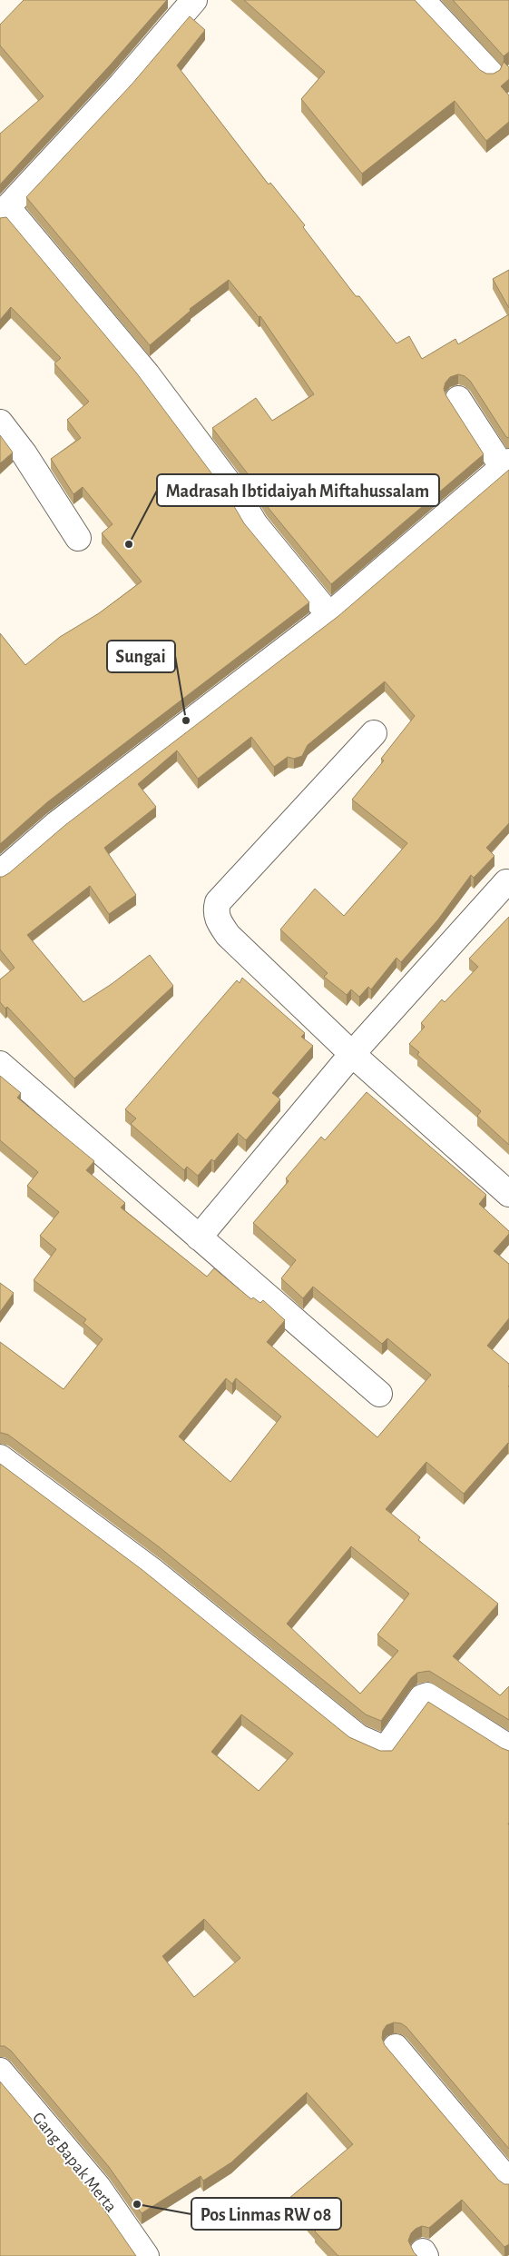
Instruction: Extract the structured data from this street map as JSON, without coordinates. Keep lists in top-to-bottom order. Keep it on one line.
{"streets":{"street":["Gang Bapak Merta"]},"places":["Madrasah Ibtidaiyah Miftahussalam","Sungai","Pos Linmas RW 08"]}
